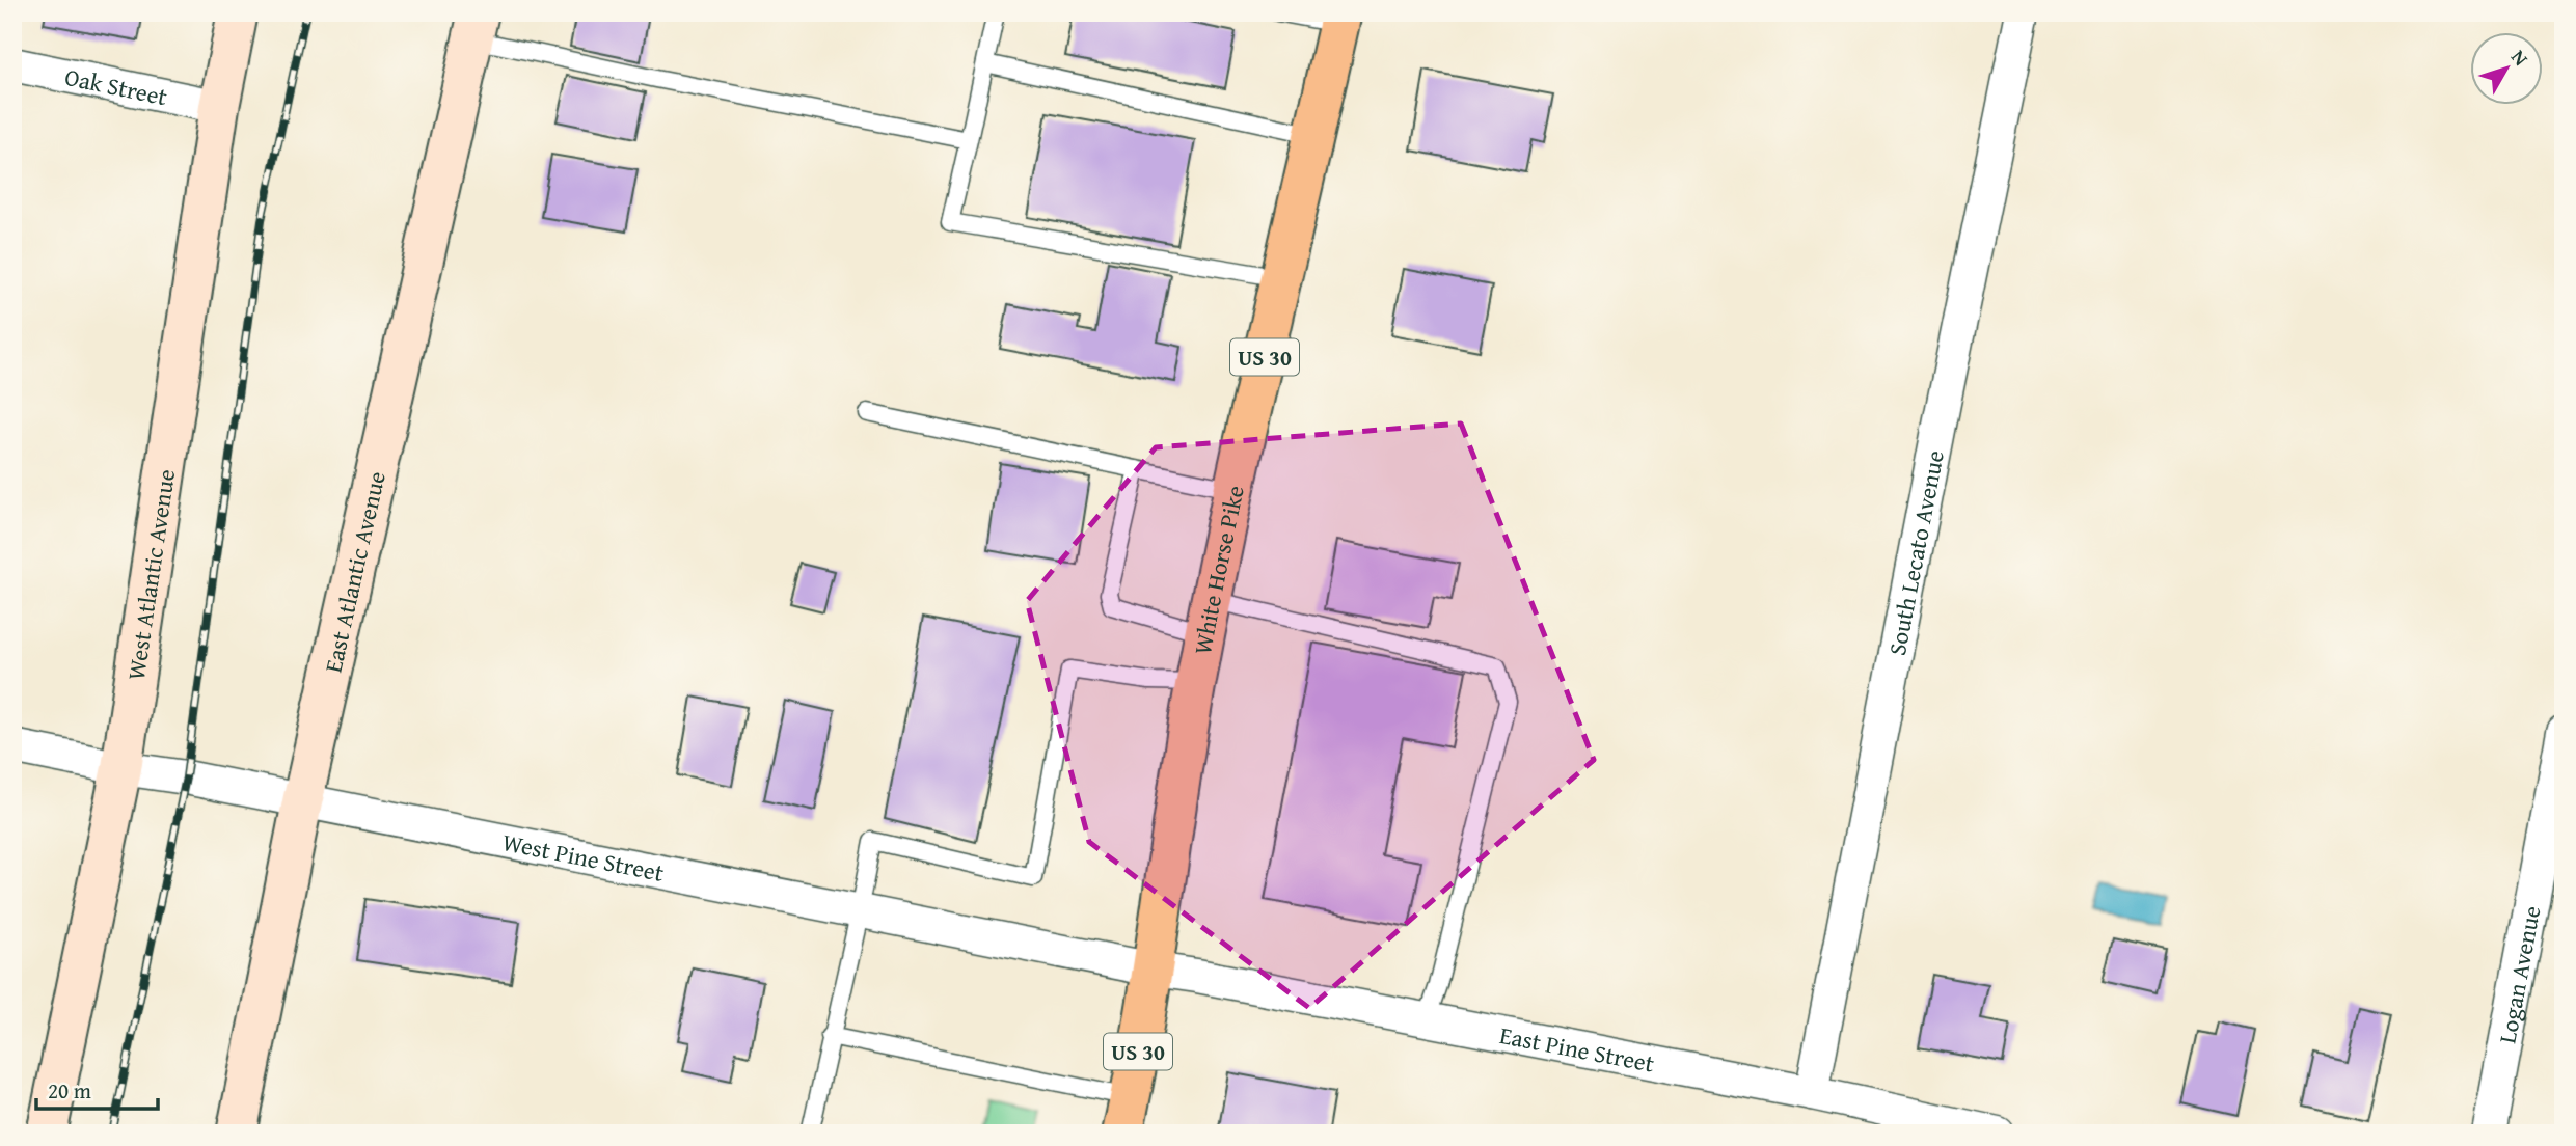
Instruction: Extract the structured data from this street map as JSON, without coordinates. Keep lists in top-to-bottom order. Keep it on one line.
{"streets":{"highway":["US 30","White Horse Pike"],"street":["Oak Street","South Lecato Avenue","East Atlantic Avenue","West Atlantic Avenue","West Pine Street","Logan Avenue","East Pine Street"]},"crossings":[["Oak Street","West Atlantic Avenue"],["South Lecato Avenue","East Pine Street"],["White Horse Pike","West Pine Street"],["White Horse Pike","East Pine Street"],["East Atlantic Avenue","West Pine Street"],["West Atlantic Avenue","West Pine Street"],["West Pine Street","East Pine Street"]],"scale_bar":"20 m","north":"top right"}
